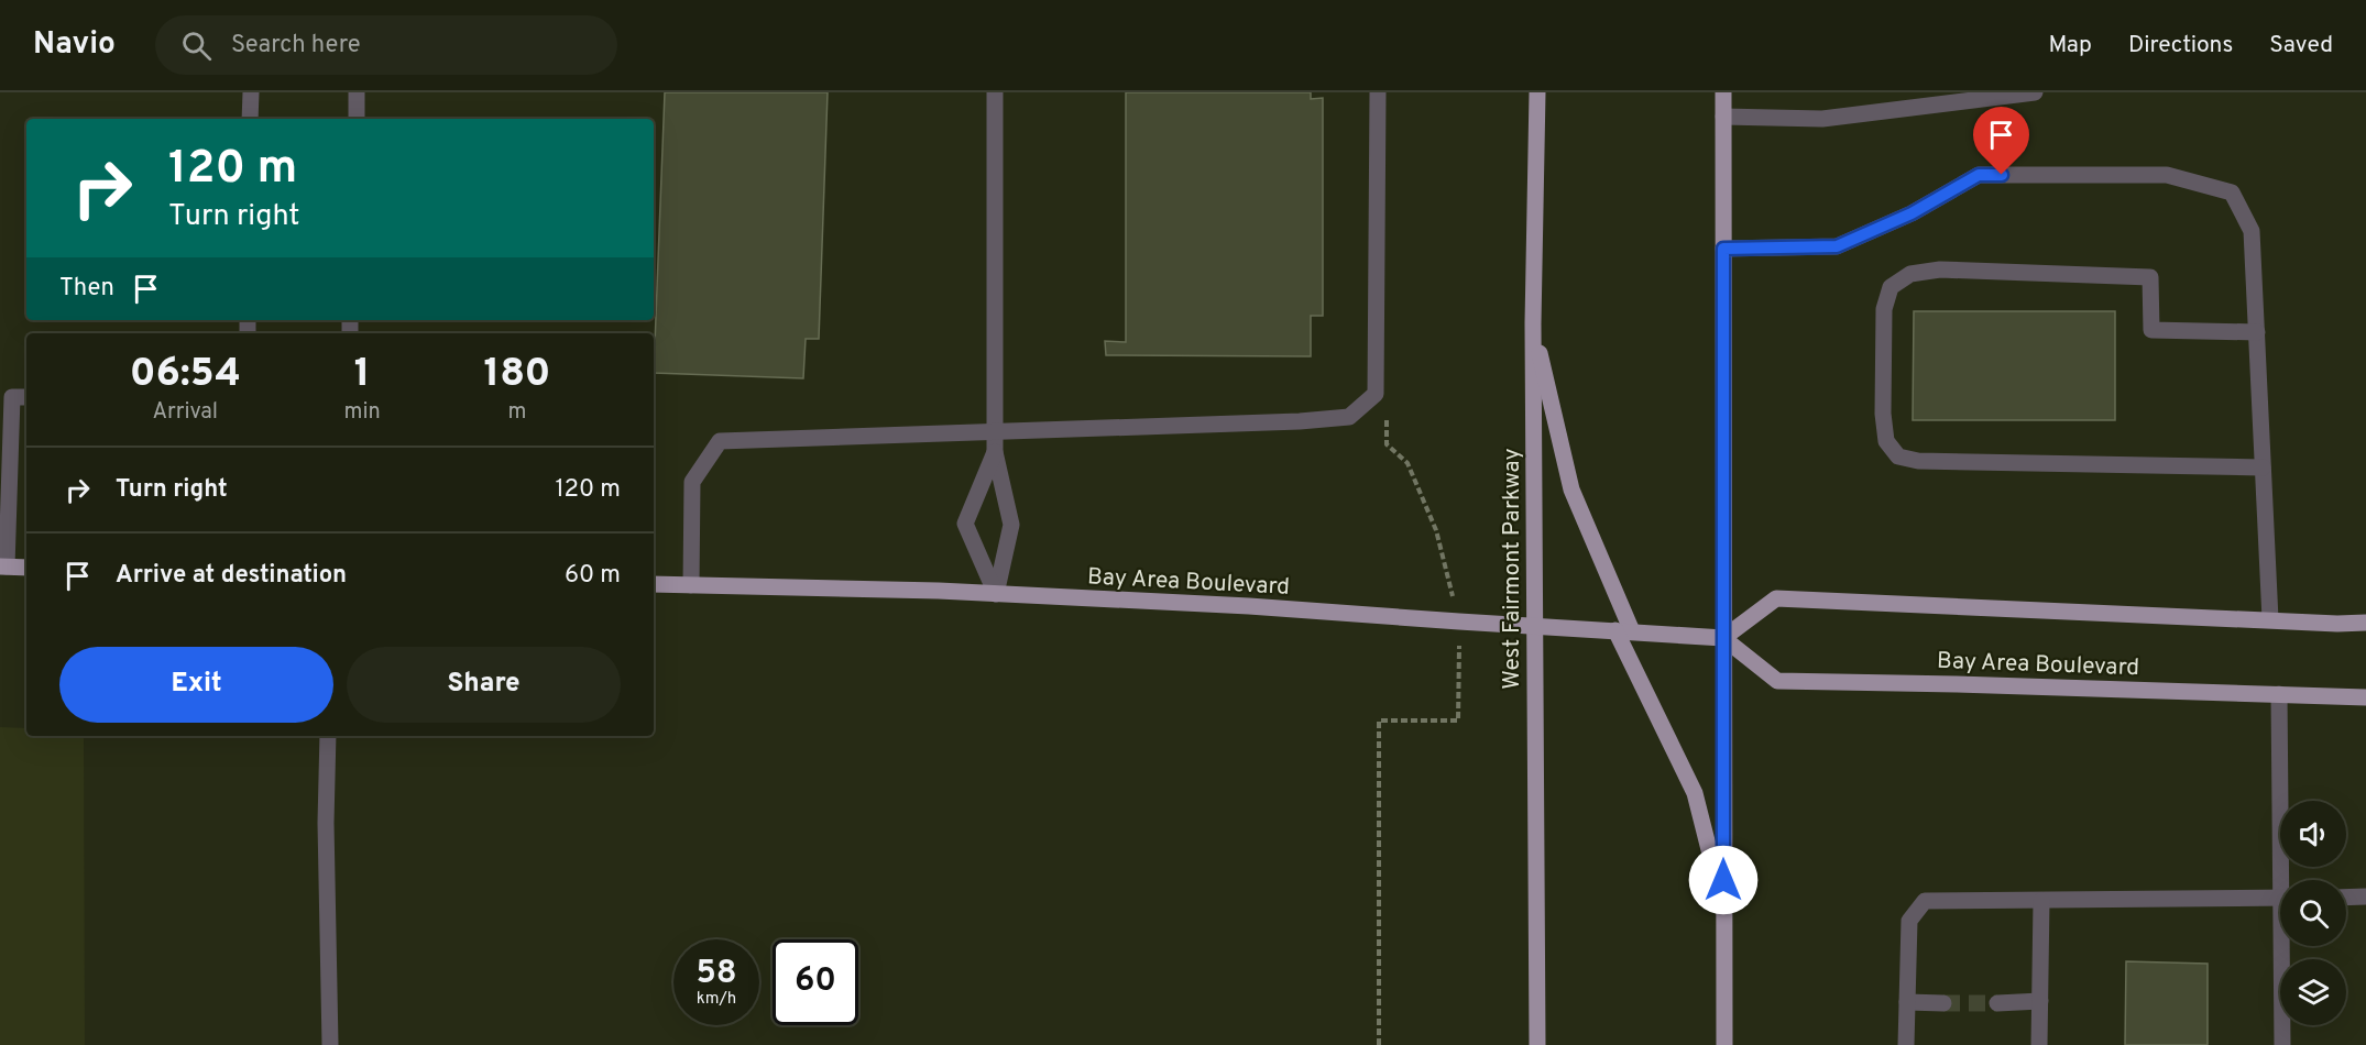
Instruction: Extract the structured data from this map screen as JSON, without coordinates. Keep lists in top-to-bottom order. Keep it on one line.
{"streets":{"main road":["West Fairmont Parkway","Bay Area Boulevard"]},"crossings":[["West Fairmont Parkway","Bay Area Boulevard"]],"page":{"header":"Navio","search":"Search here","nav":["Map","Directions","Saved"],"turn":["120 m","Turn right"],"then":"Then","eta":["06:54","Arrival","1","min","180","m"],"list":[{"name":"Turn right","value":"120 m"},{"name":"Arrive at destination","value":"60 m"}],"buttons":["Exit","Share"],"speed":"58 km/h","limit":"60"}}
